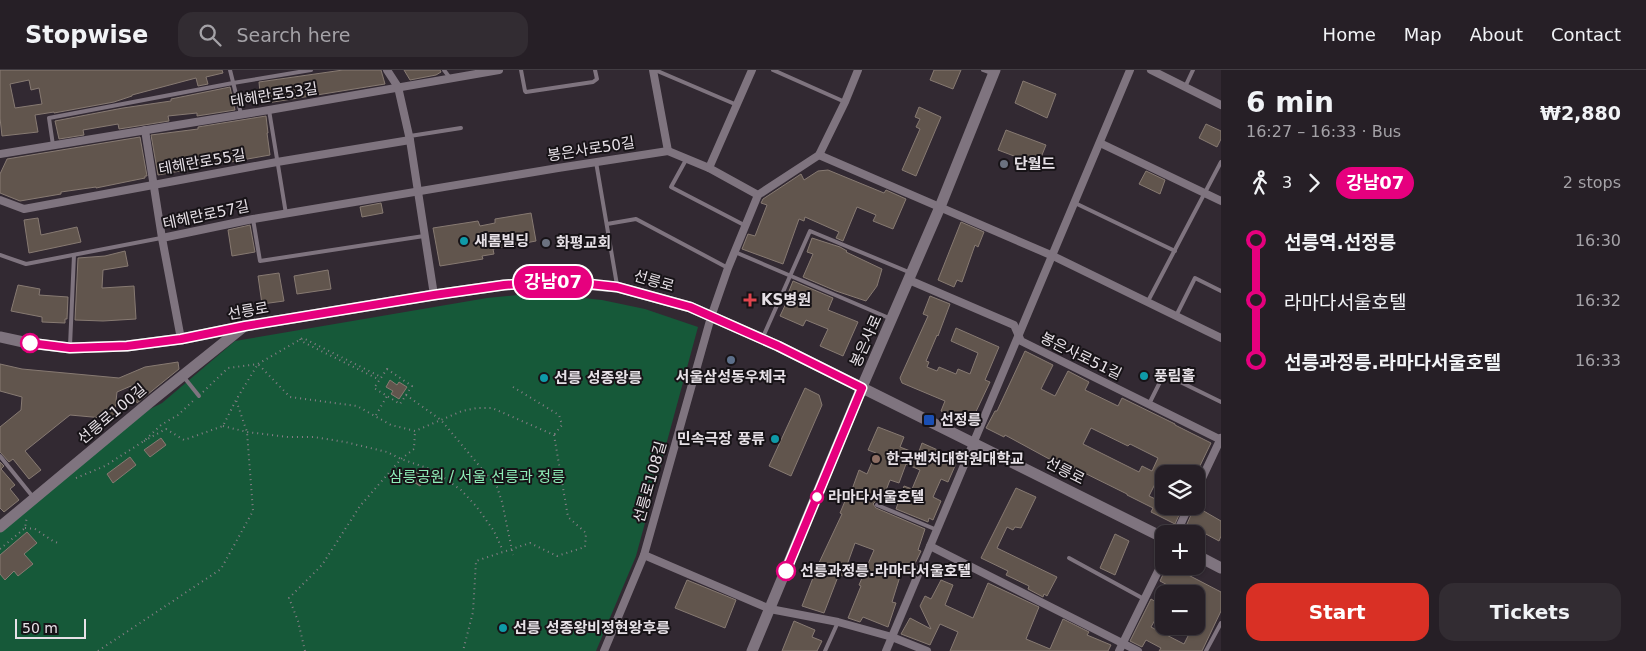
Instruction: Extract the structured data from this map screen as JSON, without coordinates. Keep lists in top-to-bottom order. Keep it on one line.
{"streets":{"main road":["선릉로","봉은사로","선릉로100길"],"street":["테헤란로53길","봉은사로50길","테헤란로55길","테헤란로57길","봉은사로51길","선릉로108길"]},"crossings":[["봉은사로50길","테헤란로57길"],["봉은사로50길","선릉로108길"],["선릉로","봉은사로"],["선릉로","선릉로100길"],["선릉로","선릉로108길"],["봉은사로","봉은사로51길"]],"parks":["삼릉공원 / 서울 선릉과 정릉"],"places":{"other":["단월드","새롬빌딩","화평교회","서울삼성동우체국","풍림홀","선릉 성종왕릉","민속극장 풍류","한국벤처대학원대학교","라마다서울호텔","선릉과정릉.라마다서울호텔","선릉 성종왕비정현왕후릉"],"health":["KS병원"],"transit":["선정릉"]},"lines":["bus line 강남07"],"scale_bar":"50 m","page":{"header":"Stopwise","search":"Search here","nav":["Home","Map","About","Contact"],"on_map":"강남07","heading":["6 min","16:27 – 16:33 · Bus","₩2,880"],"legs":["3","강남07","2 stops"],"list":[{"name":"선릉역.선정릉","value":"16:30"},{"name":"라마다서울호텔","value":"16:32"},{"name":"선릉과정릉.라마다서울호텔","value":"16:33"}],"map_buttons":["+","−"],"buttons":["Start","Tickets"],"scale":"50 m"}}
